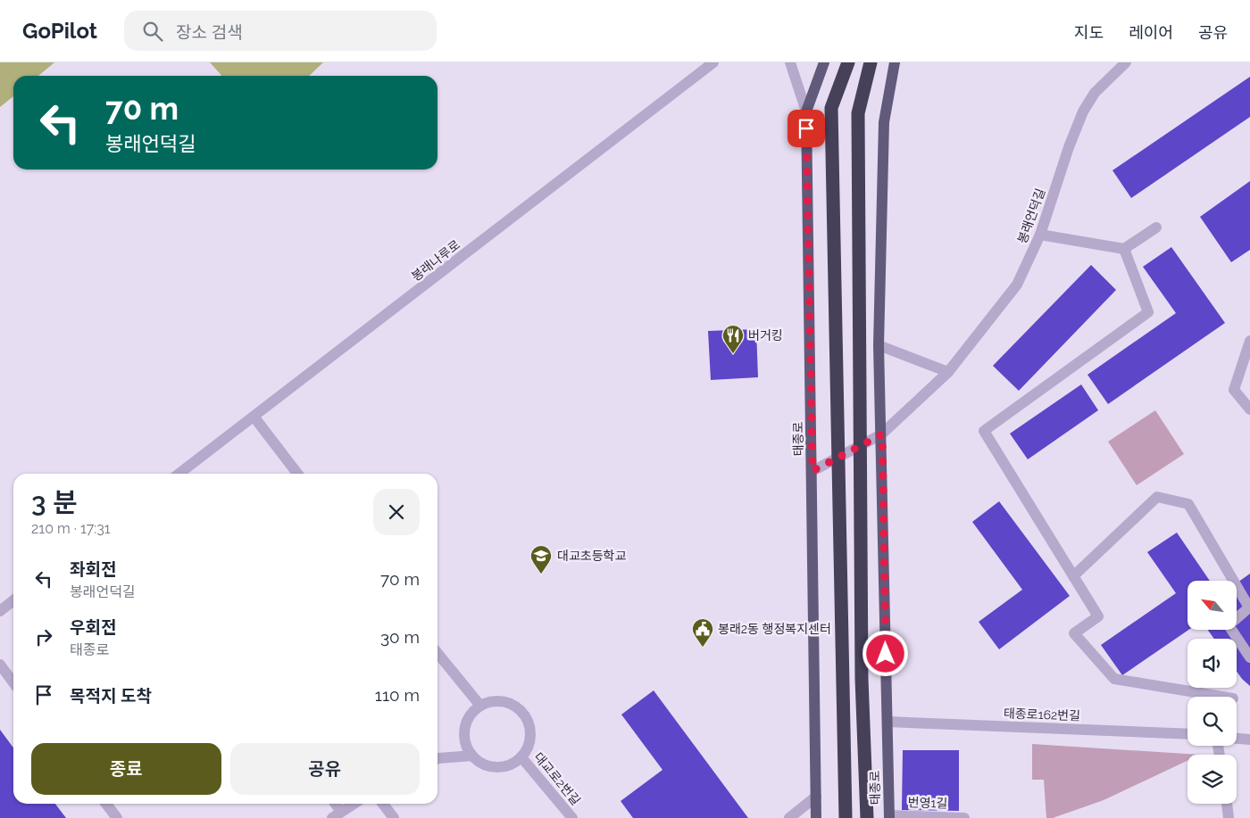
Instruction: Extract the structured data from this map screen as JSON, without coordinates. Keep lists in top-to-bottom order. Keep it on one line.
{"streets":{"main road":["태종로"],"street":["봉래언덕길","봉래나루로","태종로162번길","대교로2번길","번영1길"]},"crossings":[["봉래언덕길","태종로"],["태종로","태종로162번길"],["태종로","번영1길"]],"places":{"restaurant":["버거킹"],"school or university":["대교초등학교"],"public building":["봉래2동 행정복지센터"]},"north":"top left","page":{"header":"GoPilot","search":"장소 검색","nav":["지도","레이어","공유"],"turn":["70 m","봉래언덕길"],"heading":["3 분","210 m · 17:31"],"list":[{"name":"좌회전","note":"봉래언덕길","value":"70 m"},{"name":"우회전","note":"태종로","value":"30 m"},{"name":"목적지 도착","value":"110 m"}],"buttons":["종료","공유"]}}
